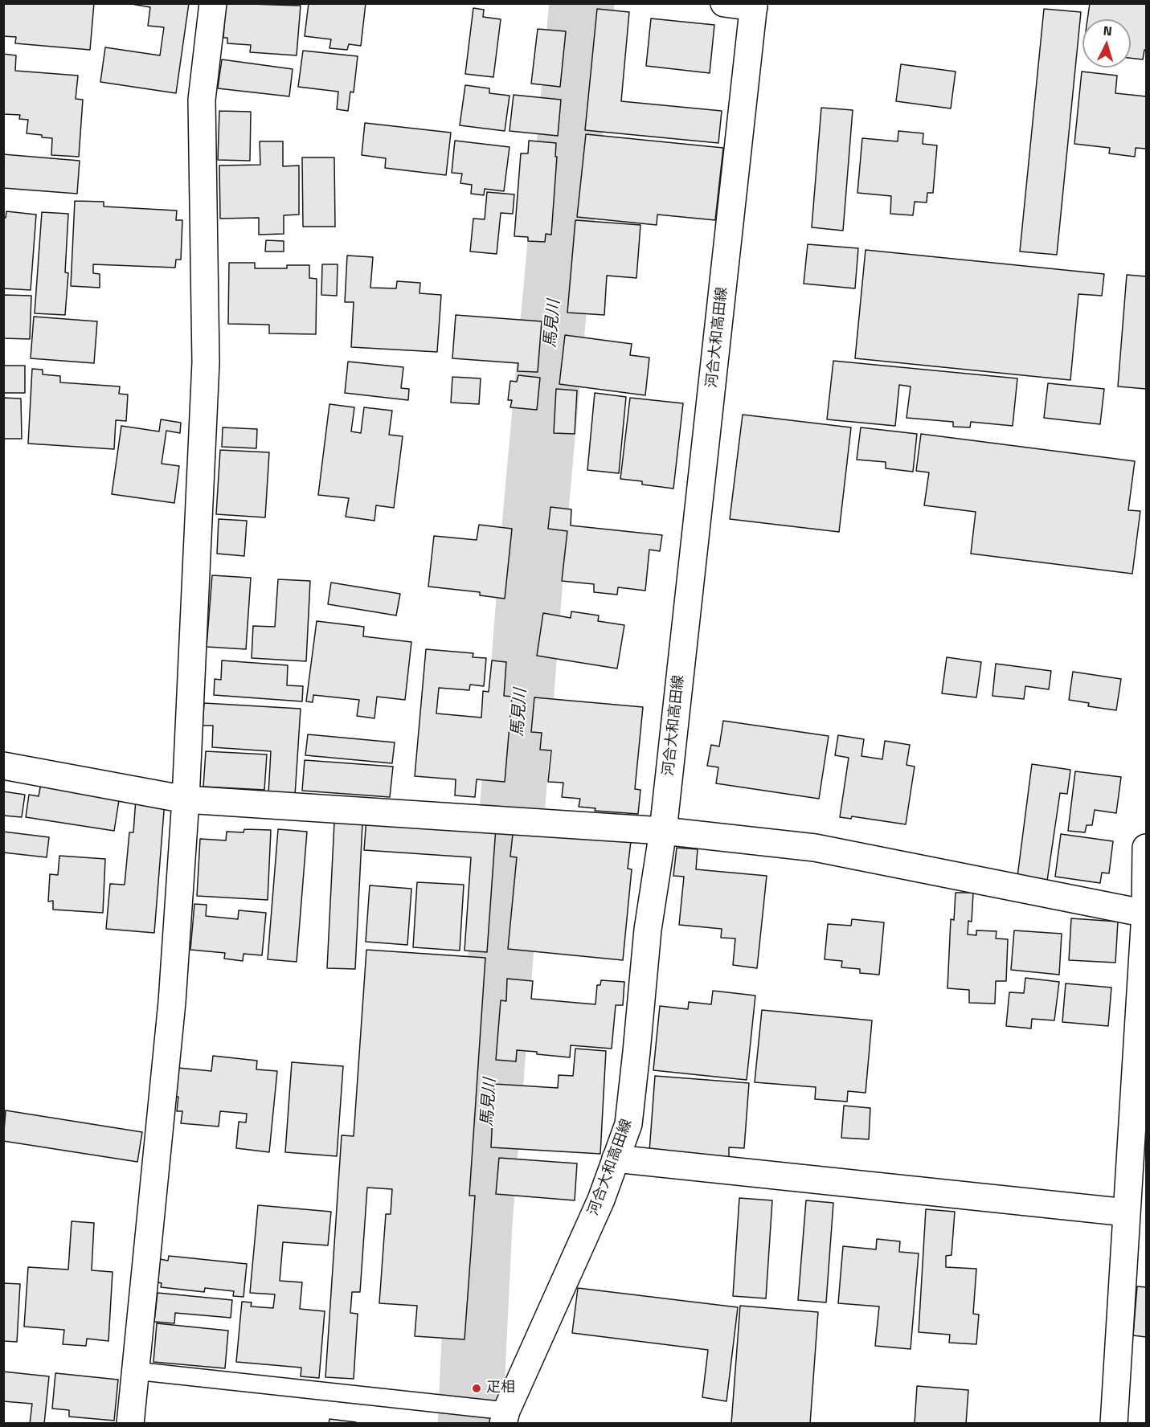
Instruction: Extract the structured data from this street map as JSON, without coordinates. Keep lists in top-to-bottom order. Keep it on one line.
{"streets":{"street":["河合大和高田線"]},"water":["馬見川"],"places":["疋相"],"north":"top"}
